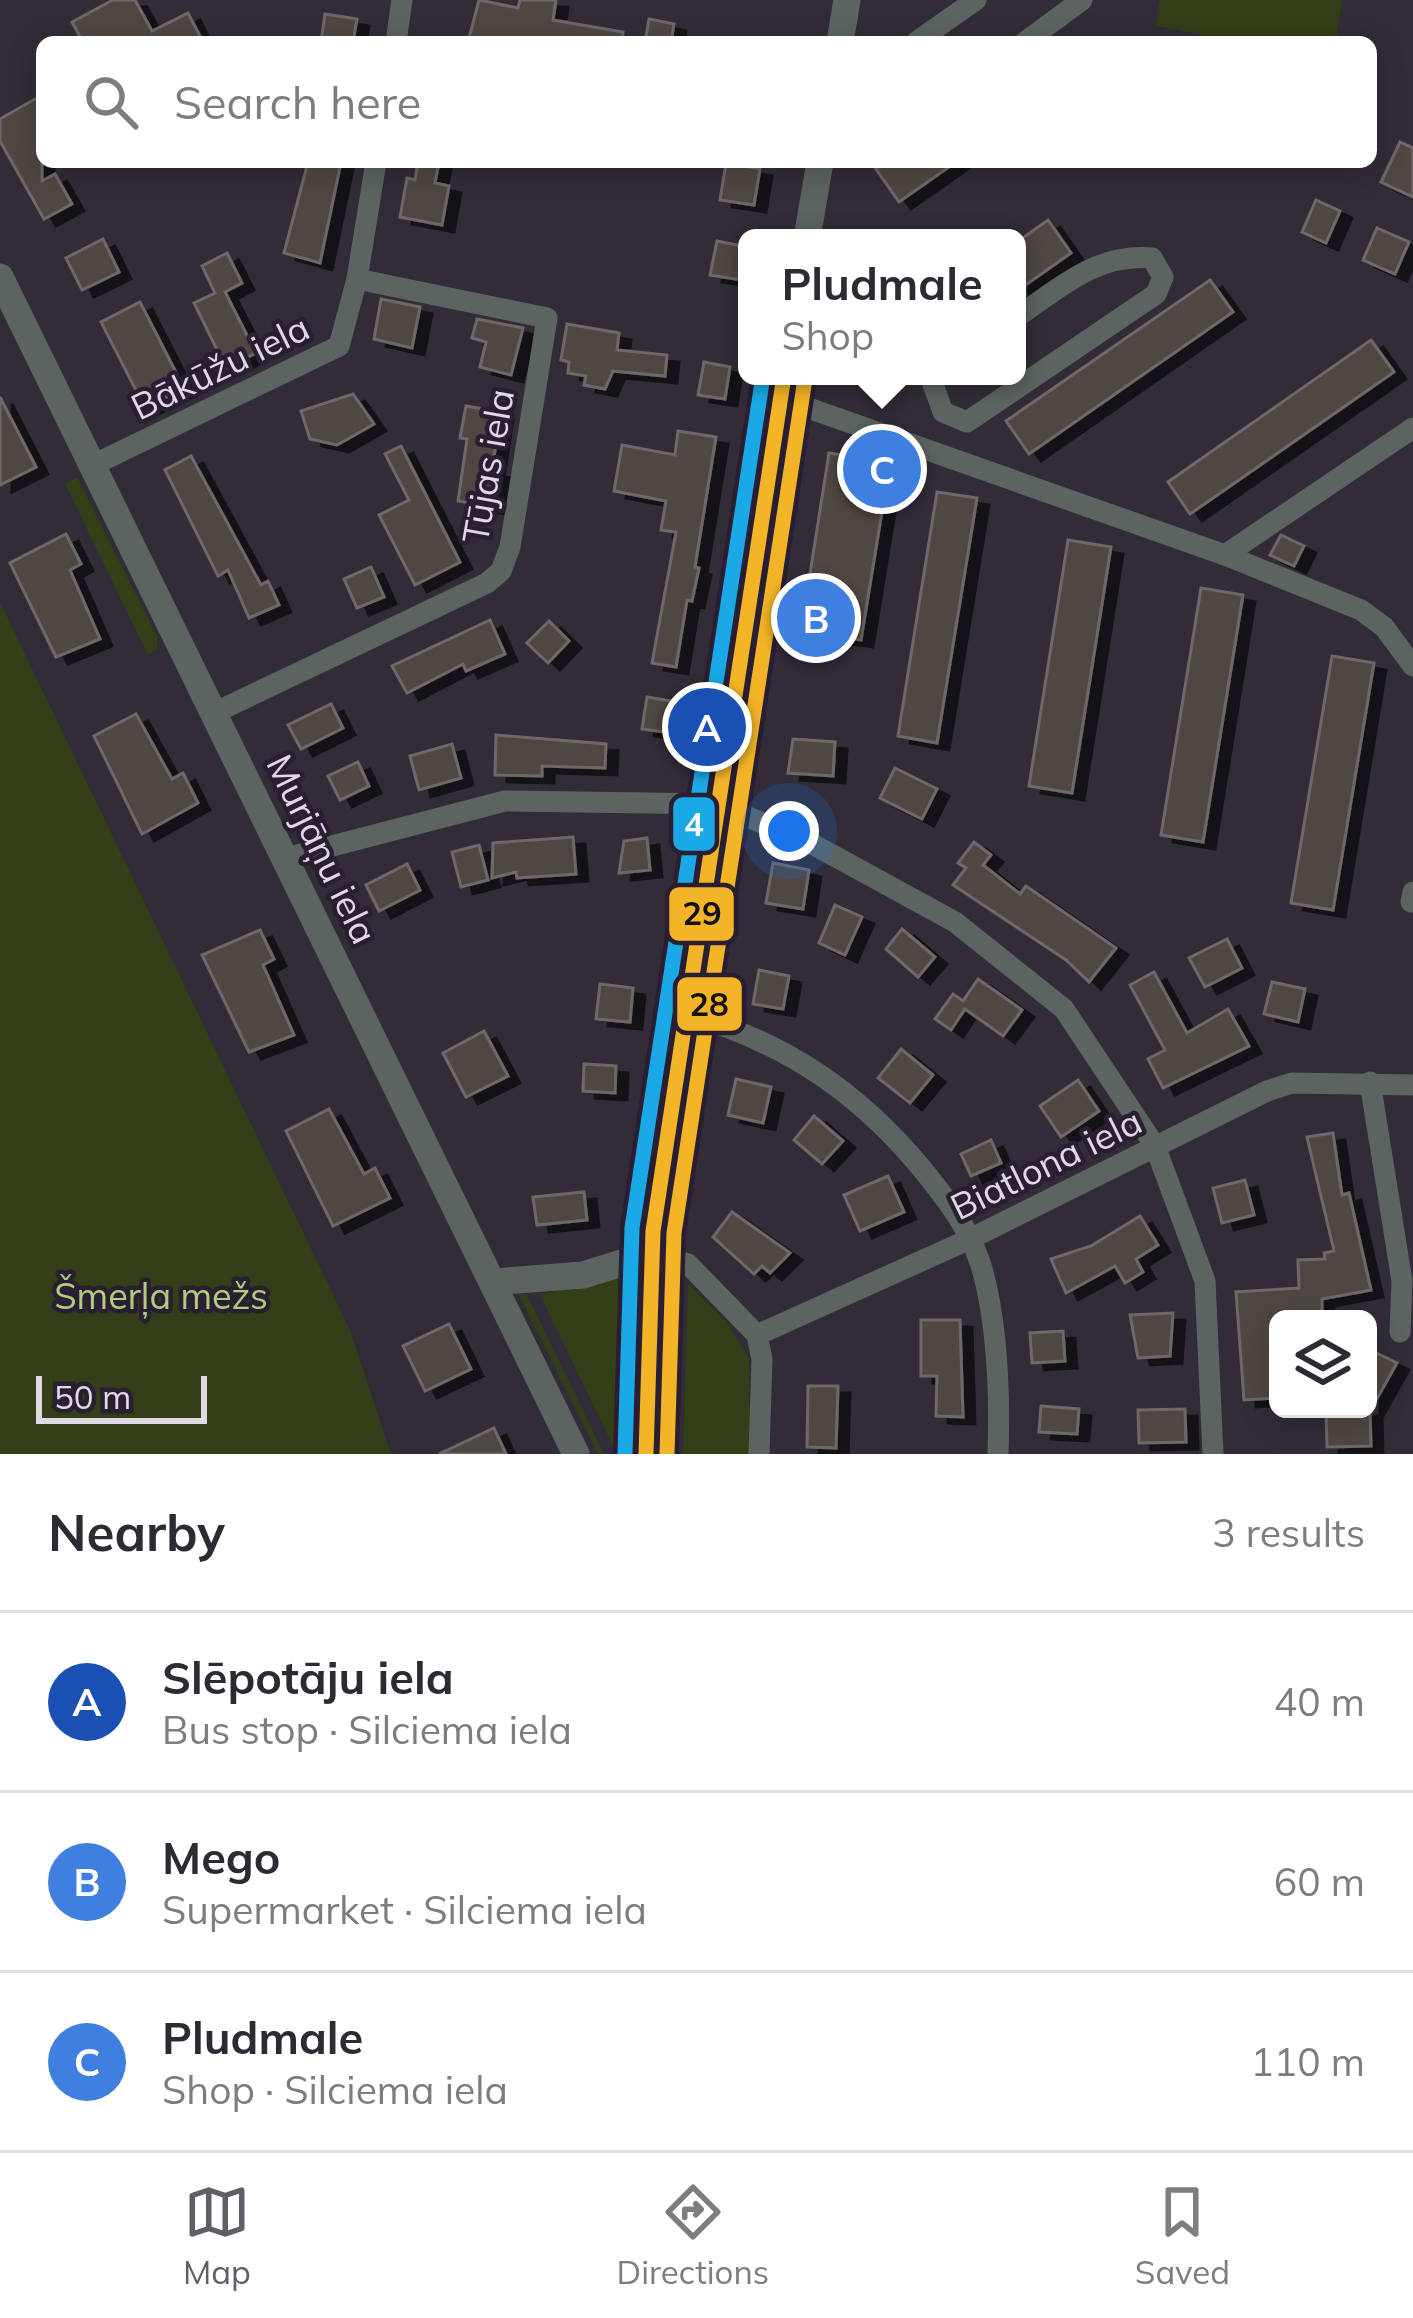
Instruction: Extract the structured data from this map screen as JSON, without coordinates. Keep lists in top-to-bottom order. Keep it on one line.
{"streets":{"street":["Bākūžu iela","Tūjas iela","Murjāņu iela","Biatlona iela"]},"crossings":[["Bākūžu iela","Tūjas iela"],["Bākūžu iela","Murjāņu iela"],["Tūjas iela","Murjāņu iela"]],"parks":["Šmerļa mežs"],"lines":["transit line 29","transit line 28","transit line 4"],"scale_bar":"50 m","page":{"search":"Search here","popup":["Pludmale","Shop"],"pins":["C","B","A"],"scale":"50 m","heading":["Nearby","3 results"],"list":[{"mark":"A","name":"Slēpotāju iela","note":"Bus stop · Silciema iela","value":"40 m"},{"mark":"B","name":"Mego","note":"Supermarket · Silciema iela","value":"60 m"},{"mark":"C","name":"Pludmale","note":"Shop · Silciema iela","value":"110 m"}],"nav":["Map","Directions","Saved"]}}
